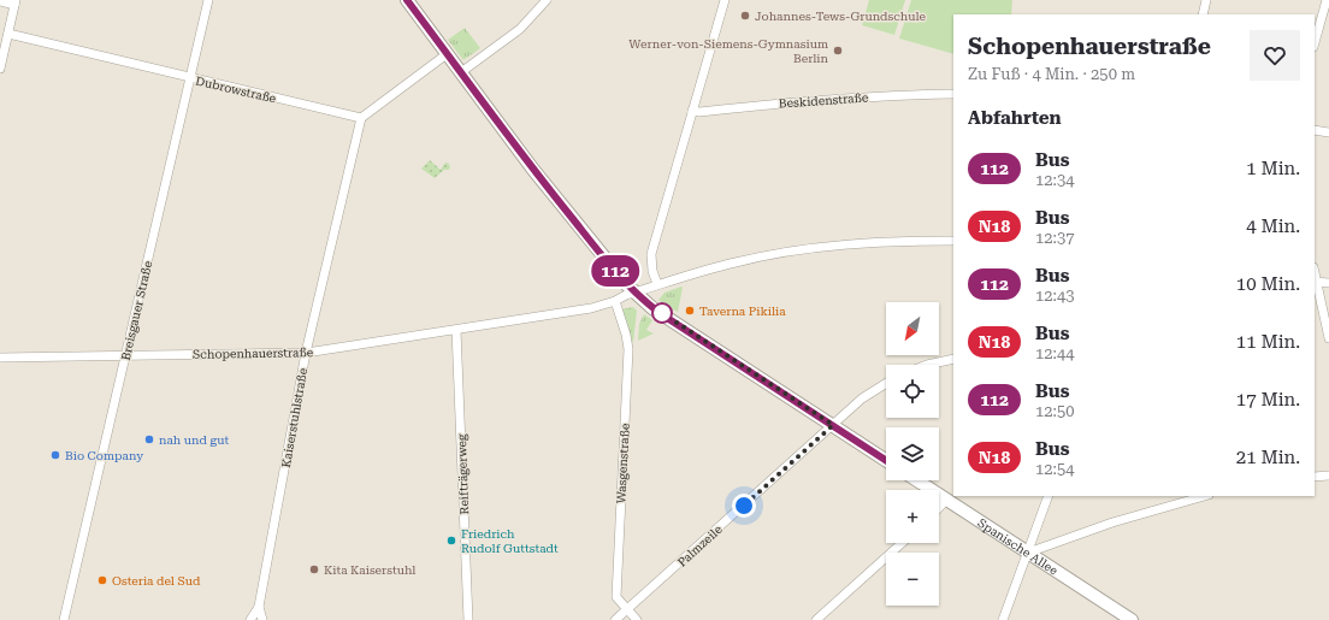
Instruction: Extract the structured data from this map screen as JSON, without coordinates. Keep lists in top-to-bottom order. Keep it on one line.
{"streets":{"main road":["Spanische Allee"],"street":["Dubrowstraße","Beskidenstraße","Breisgauer Straße","Schopenhauerstraße","Kaiserstuhlstraße","Wasgenstraße","Reifträgerweg","Palmzeile"]},"crossings":[["Dubrowstraße","Breisgauer Straße"],["Dubrowstraße","Kaiserstuhlstraße"],["Breisgauer Straße","Schopenhauerstraße"],["Schopenhauerstraße","Kaiserstuhlstraße"],["Schopenhauerstraße","Wasgenstraße"],["Schopenhauerstraße","Reifträgerweg"],["Wasgenstraße","Palmzeile"]],"places":["Johannes-Tews-Grundschule","Werner-von-Siemens-Gymnasium Berlin","Taverna Pikilia","nah und gut","Bio Company","Friedrich Rudolf Guttstadt","Kita Kaiserstuhl","Osteria del Sud"],"lines":["bus line 112"],"north":"bottom left","page":{"on_map":"112","heading":[["Schopenhauerstraße","Zu Fuß · 4 Min. · 250 m"],"Abfahrten"],"list":[{"mark":"112","name":"Bus","note":"12:34","value":"1 Min."},{"mark":"N18","name":"Bus","note":"12:37","value":"4 Min."},{"mark":"112","name":"Bus","note":"12:43","value":"10 Min."},{"mark":"N18","name":"Bus","note":"12:44","value":"11 Min."},{"mark":"112","name":"Bus","note":"12:50","value":"17 Min."},{"mark":"N18","name":"Bus","note":"12:54","value":"21 Min."}],"map_buttons":["+","−"]}}
